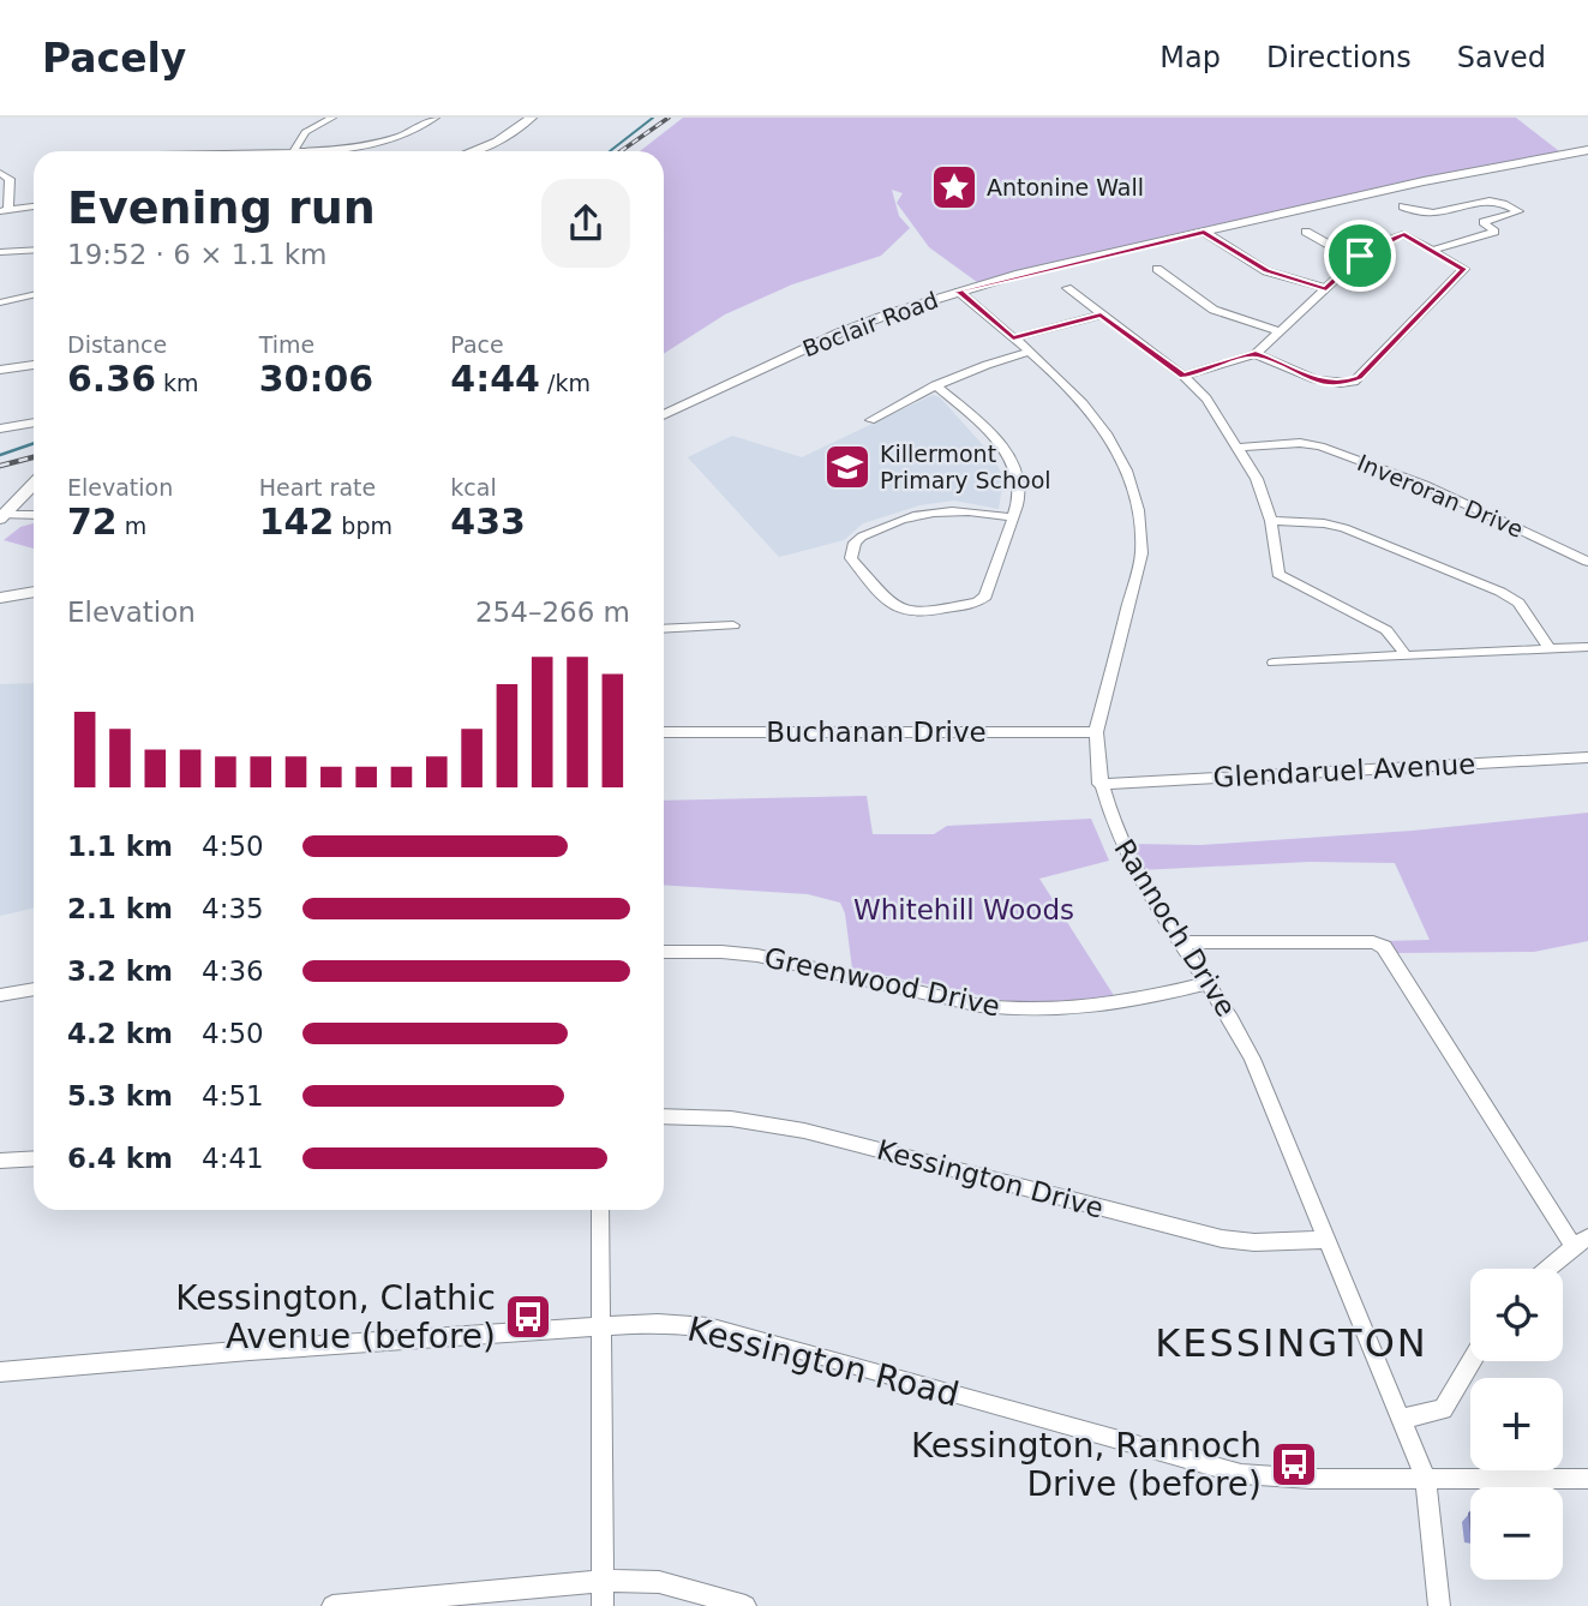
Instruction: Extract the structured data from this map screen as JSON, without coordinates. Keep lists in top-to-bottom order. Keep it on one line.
{"streets":{"main road":["Boclair Road"],"street":["Inveroran Drive","Buchanan Drive","Glendaruel Avenue","Rannoch Drive","Greenwood Drive","Kessington Drive","Kessington Road"]},"crossings":[["Boclair Road","Rannoch Drive"],["Buchanan Drive","Rannoch Drive"],["Glendaruel Avenue","Rannoch Drive"],["Rannoch Drive","Greenwood Drive"],["Rannoch Drive","Kessington Drive"],["Rannoch Drive","Kessington Road"]],"districts":["KESSINGTON"],"parks":["Whitehill Woods"],"places":{"place":["Antonine Wall"],"school or university":["Killermont Primary School"],"bus stop":["Kessington, Clathic Avenue (before)","Kessington, Rannoch Drive (before)"]},"page":{"header":"Pacely","nav":["Map","Directions","Saved"],"heading":["Evening run","19:52 · 6 × 1.1 km"],"stats":[["Distance","6.36 km"],["Time","30:06"],["Pace","4:44 /km"],["Elevation","72 m"],["Heart rate","142 bpm"],["kcal","433"]],"chart":["Elevation","254–266 m"],"list":[{"name":"1.1 km","note":"4:50"},{"name":"2.1 km","note":"4:35"},{"name":"3.2 km","note":"4:36"},{"name":"4.2 km","note":"4:50"},{"name":"5.3 km","note":"4:51"},{"name":"6.4 km","note":"4:41"}],"map_buttons":["+","−"]}}
